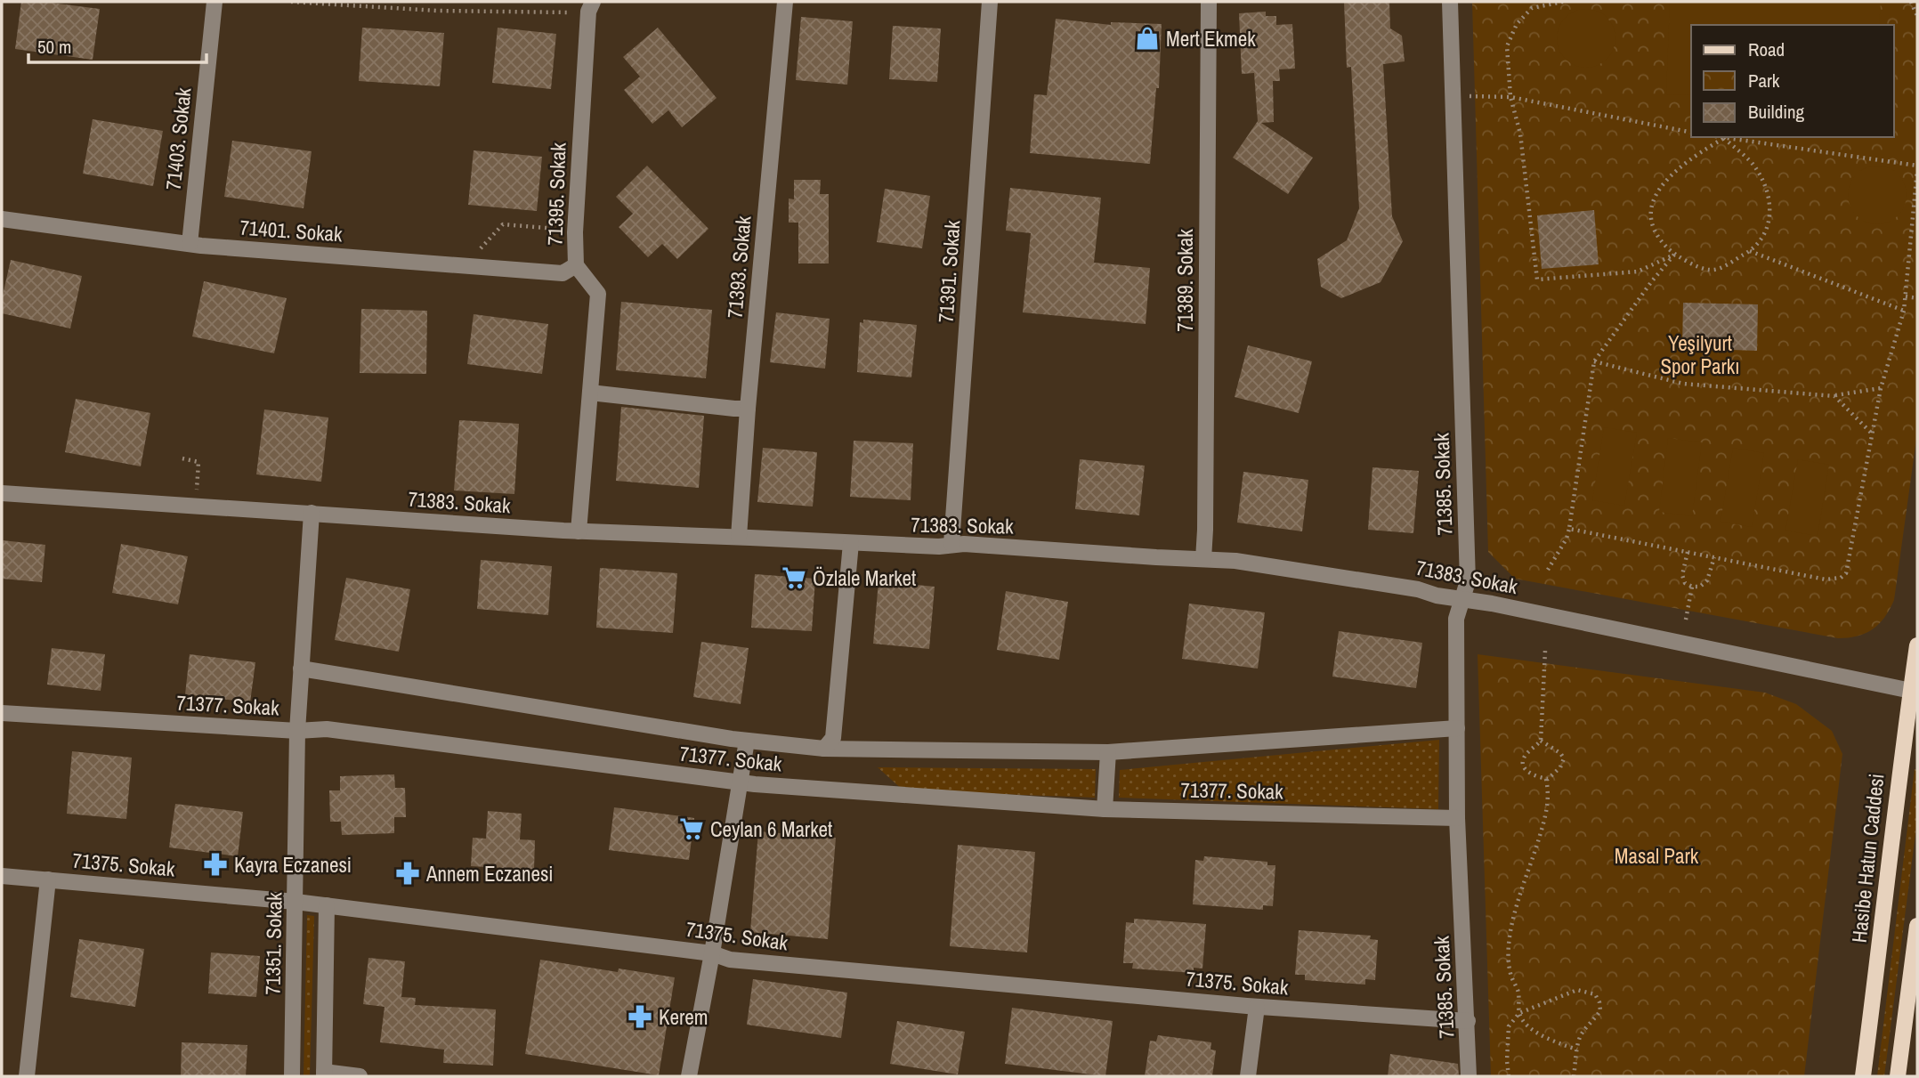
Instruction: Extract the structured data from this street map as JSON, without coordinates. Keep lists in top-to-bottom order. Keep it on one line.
{"streets":{"main road":["Hasibe Hatun Caddesi"],"street":["71403. Sokak","71395. Sokak","71401. Sokak","71393. Sokak","71391. Sokak","71389. Sokak","71385. Sokak","71383. Sokak","71377. Sokak","71375. Sokak","71351. Sokak"]},"crossings":[["71403. Sokak","71401. Sokak"],["71395. Sokak","71401. Sokak"],["71395. Sokak","71383. Sokak"],["71393. Sokak","71383. Sokak"],["71391. Sokak","71383. Sokak"],["71389. Sokak","71383. Sokak"],["71385. Sokak","71383. Sokak"],["71385. Sokak","71377. Sokak"],["71385. Sokak","71375. Sokak"],["71383. Sokak","Hasibe Hatun Caddesi"],["71383. Sokak","71351. Sokak"],["71377. Sokak","71351. Sokak"],["71375. Sokak","71351. Sokak"]],"parks":["Yeşilyurt Spor Parkı","Masal Park"],"places":{"shop":["Mert Ekmek"],"supermarket":["Özlale Market","Ceylan 6 Market"],"pharmacy":["Kayra Eczanesi","Annem Eczanesi","Kerem"]},"legend":["Road","Park","Building"],"scale_bar":"50 m"}
